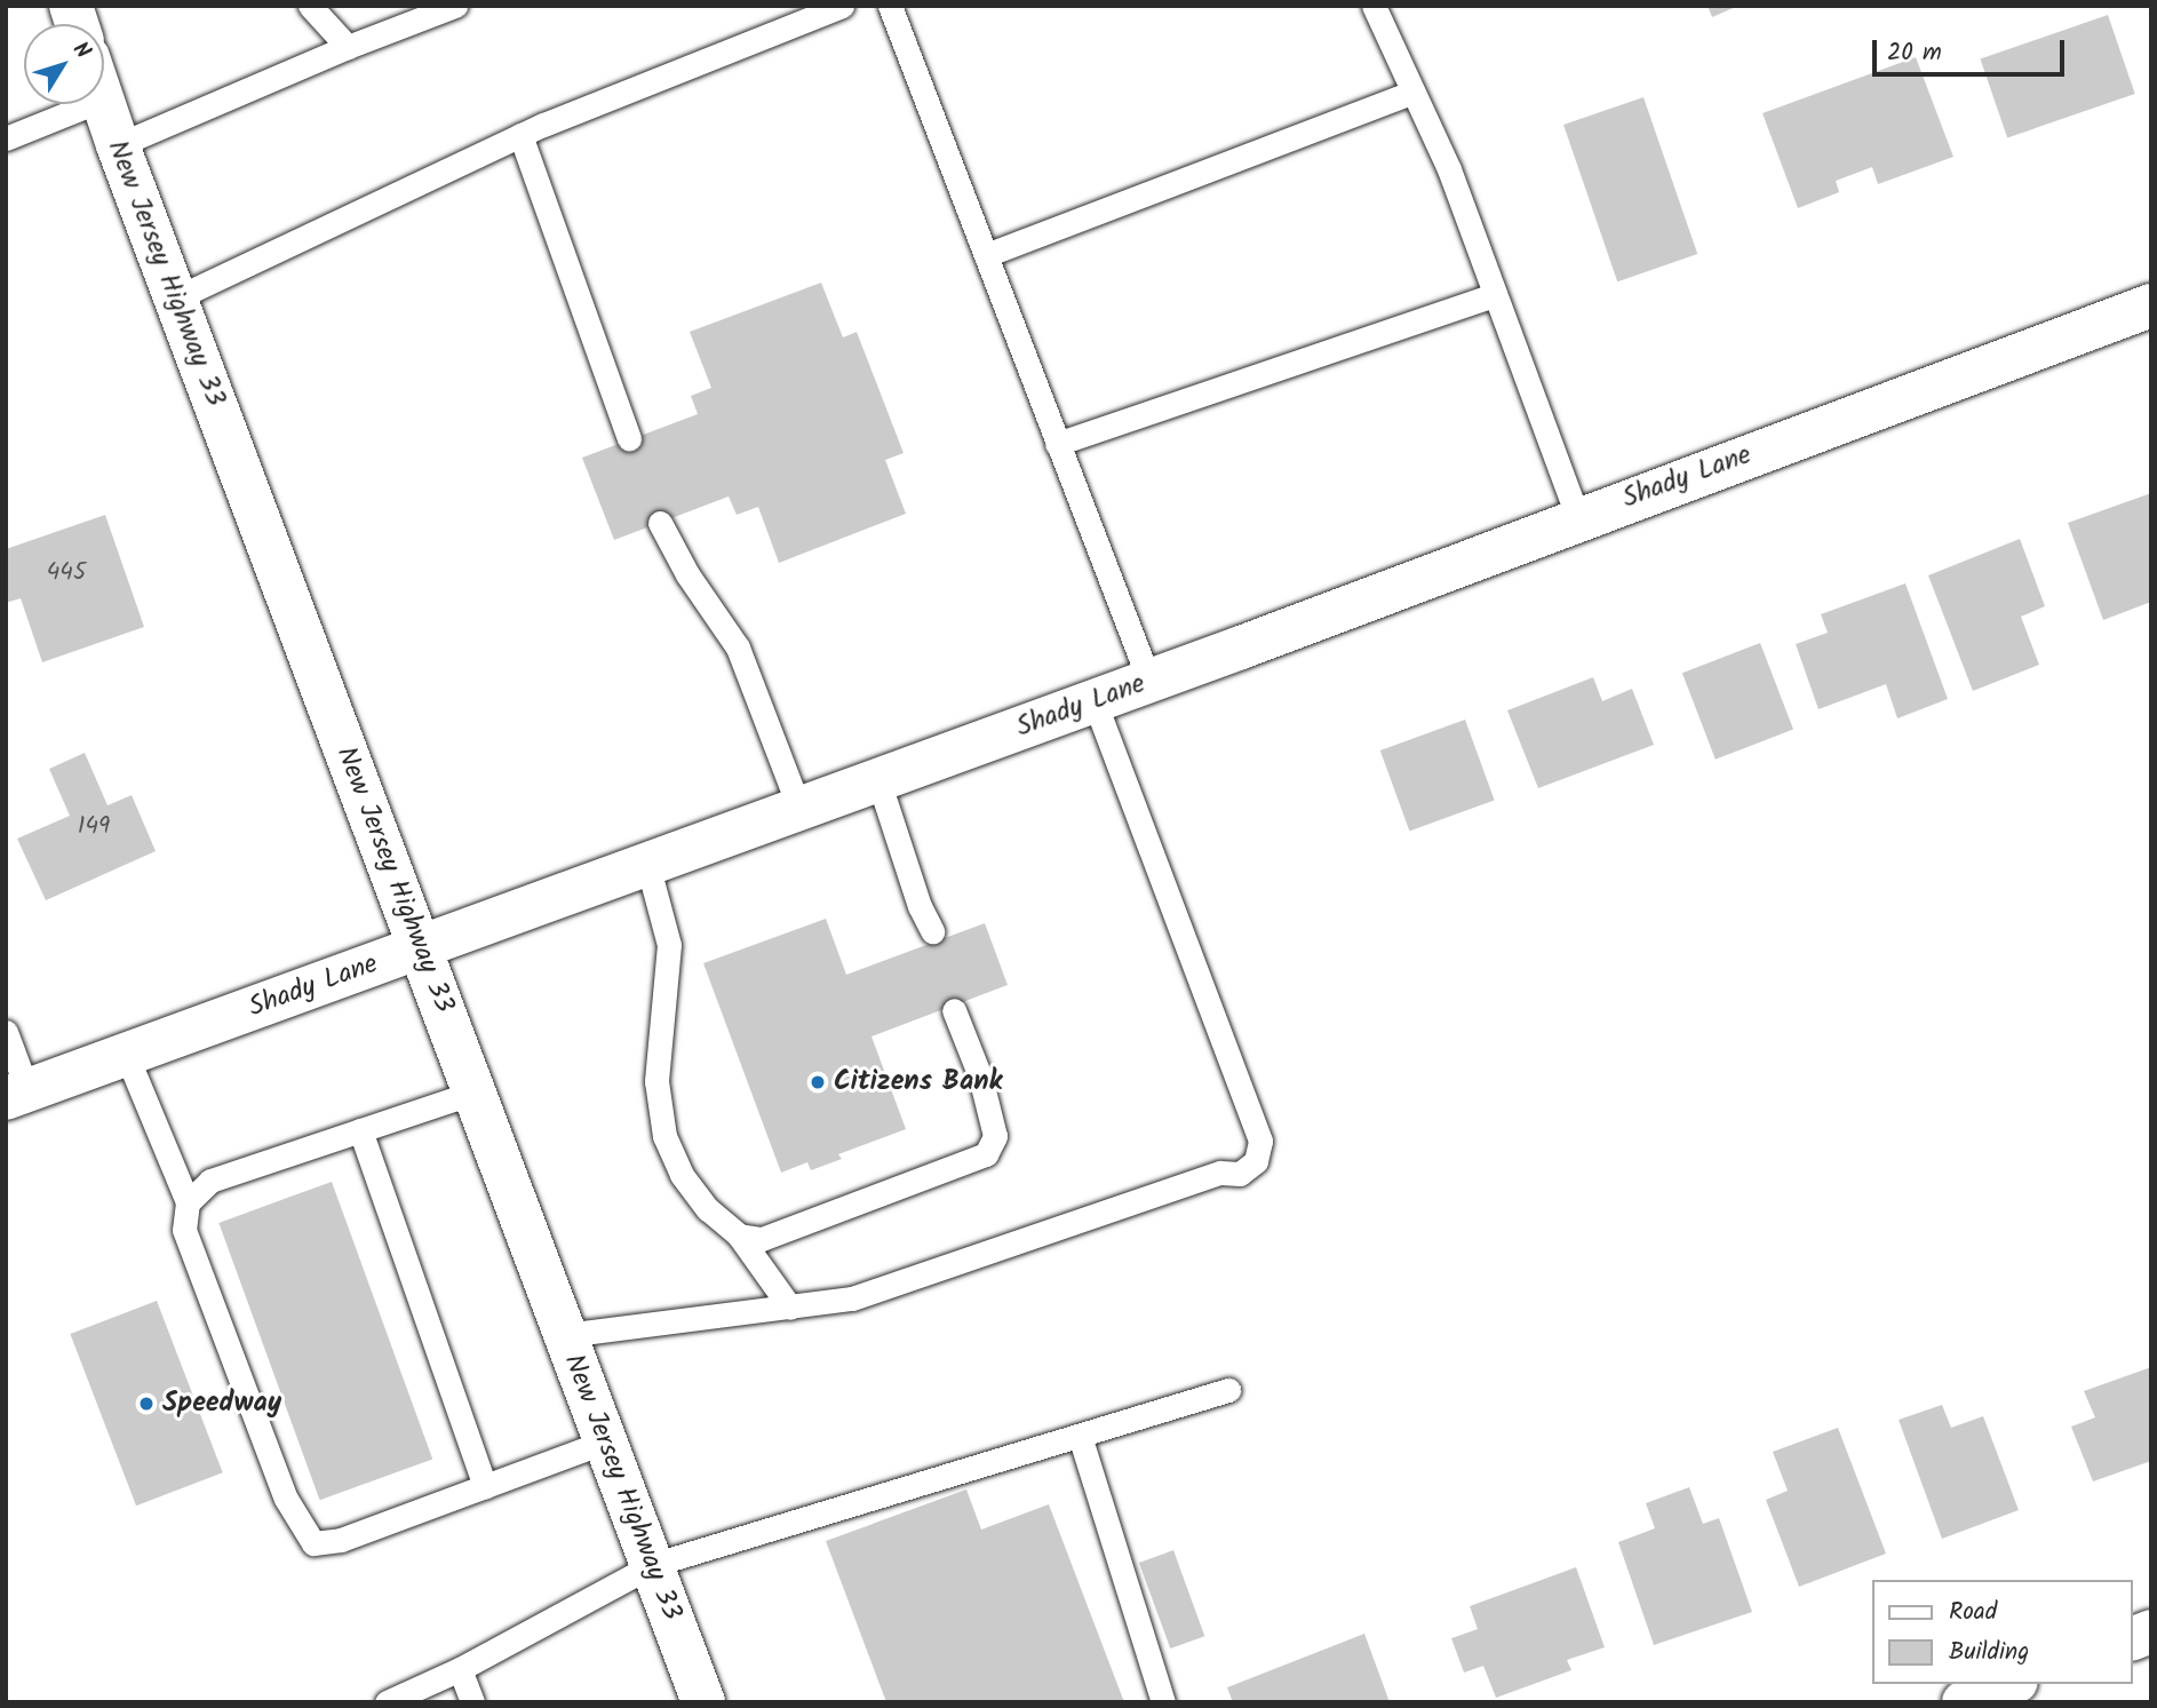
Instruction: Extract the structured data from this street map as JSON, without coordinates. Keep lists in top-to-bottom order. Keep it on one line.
{"streets":{"street":["New Jersey Highway 33","Shady Lane"]},"crossings":[["New Jersey Highway 33","Shady Lane"]],"places":["Citizens Bank","Speedway"],"house_numbers":["445","149"],"legend":["Road","Building"],"scale_bar":"20 m","north":"top right"}
